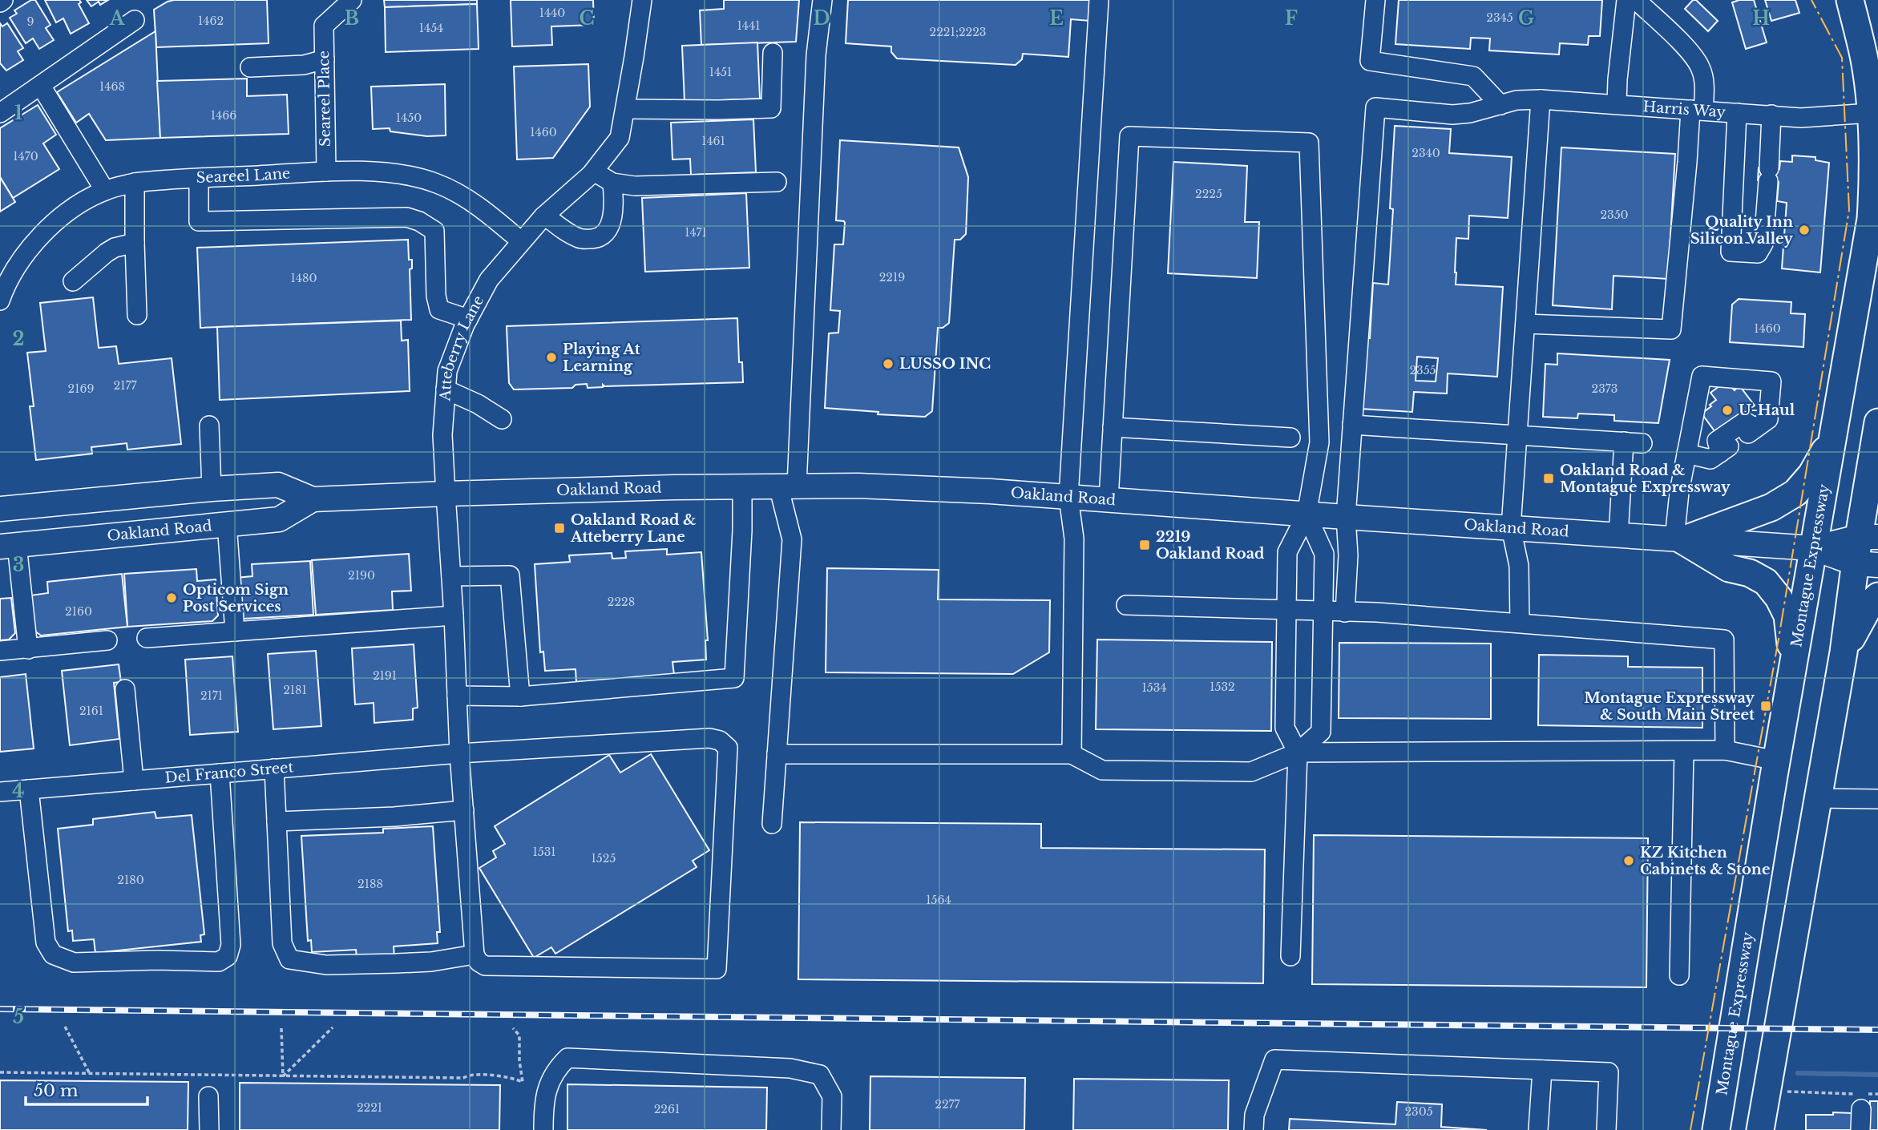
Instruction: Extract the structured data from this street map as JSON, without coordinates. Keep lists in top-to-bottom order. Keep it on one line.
{"streets":{"highway":["Montague Expressway"],"main road":["Oakland Road"],"street":["Seareel Place","Harris Way","Seareel Lane","Atteberry Lane","Del Franco Street"]},"crossings":[["Seareel Place","Seareel Lane"],["Harris Way","Montague Expressway"],["Seareel Lane","Atteberry Lane"],["Atteberry Lane","Oakland Road"],["Atteberry Lane","Del Franco Street"],["Oakland Road","Montague Expressway"]],"places":{"other":["Quality Inn Silicon Valley","Playing At Learning","LUSSO INC","U-Haul","Opticom Sign Post Services","KZ Kitchen Cabinets & Stone"],"transit":["Oakland Road & Montague Expressway","Oakland Road & Atteberry Lane","2219 Oakland Road","Montague Expressway & South Main Street"]},"house_numbers":["1440","2345","1462","9","1441","1454","2221;2223","1451","1468","1466","1450","1460","1461","2340","1470","2225","2350","1471","2219","1480","1460","2355","2177","2169","2373","2190","2228","2160","2191","1532","1534","2181","2171","2161","1531","1525","2180","2188","1564","2277","2221","2261","2305"],"scale_bar":"50 m","grid":{"columns":["A","B","C","D","E","F","G","H"],"rows":["1","2","3","4","5"]}}
